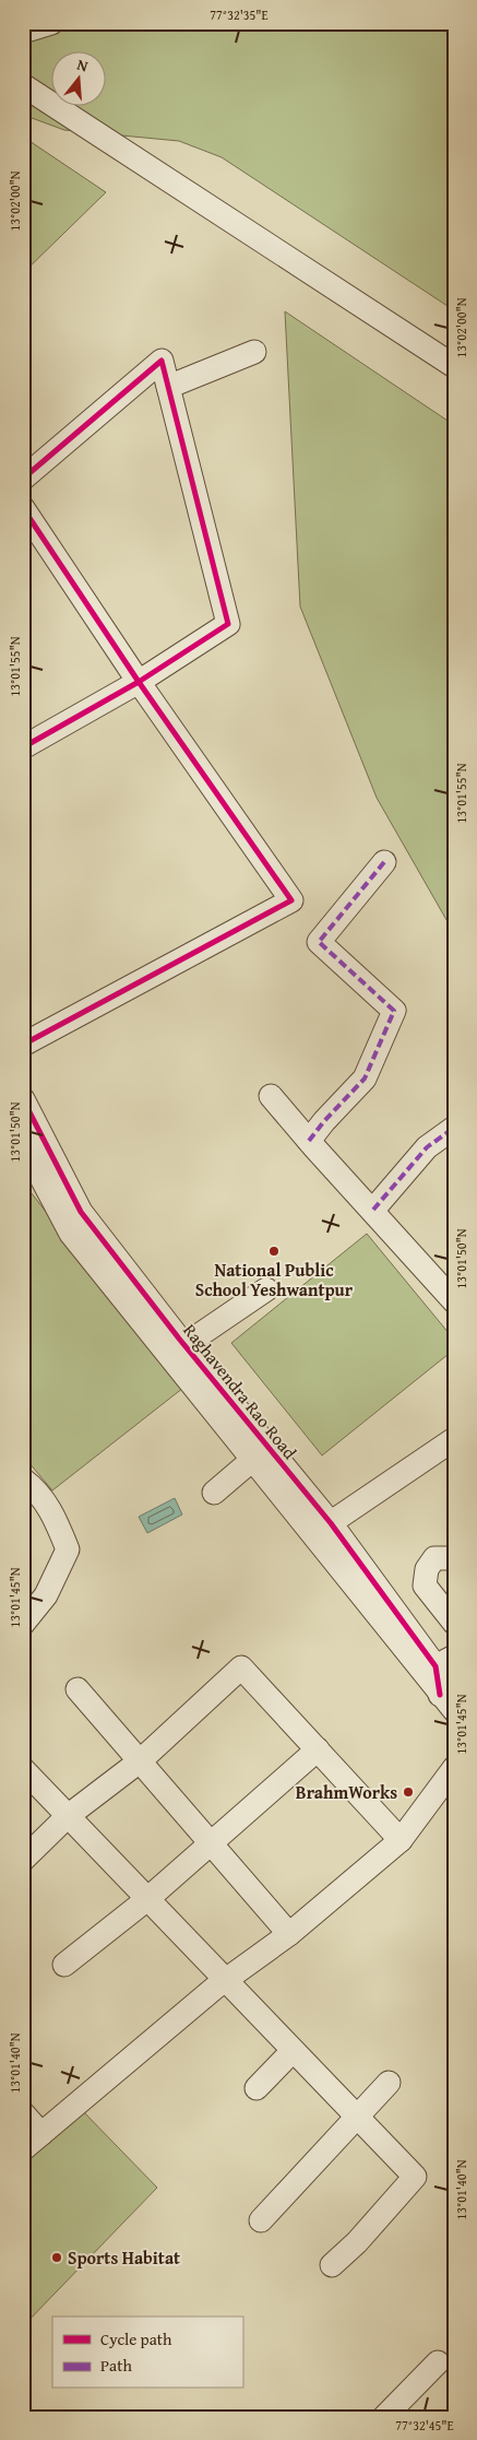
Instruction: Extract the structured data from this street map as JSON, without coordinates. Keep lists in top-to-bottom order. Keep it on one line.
{"streets":{"street":["Raghavendra Rao Road"]},"places":["National Public School Yeshwantpur","BrahmWorks","Sports Habitat"],"legend":["Cycle path","Path"],"north":"top","coordinates":["77°32'35\"E","13°02'00\"N","13°01'55\"N","13°01'50\"N","13°01'45\"N","13°01'40\"N","77°32'45\"E"]}
